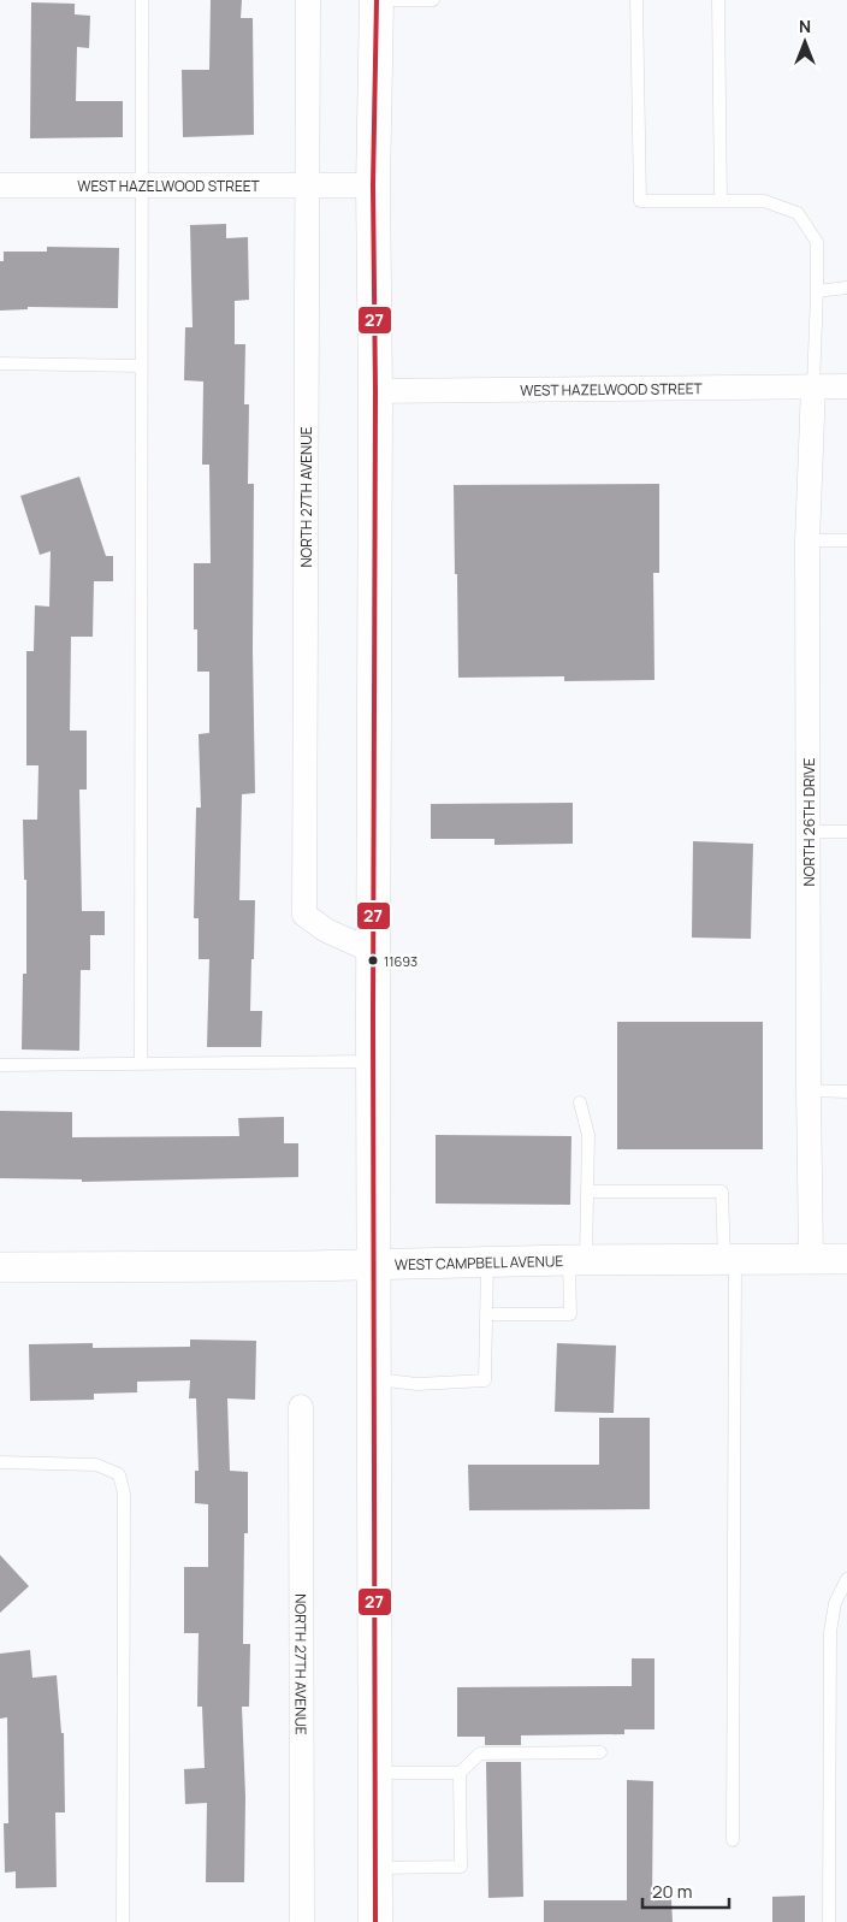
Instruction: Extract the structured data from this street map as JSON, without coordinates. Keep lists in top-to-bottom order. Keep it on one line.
{"streets":{"street":["WEST HAZELWOOD STREET","NORTH 27TH AVENUE","NORTH 26TH DRIVE","WEST CAMPBELL AVENUE"]},"crossings":[["WEST HAZELWOOD STREET","NORTH 27TH AVENUE"],["WEST HAZELWOOD STREET","NORTH 26TH DRIVE"],["NORTH 26TH DRIVE","WEST CAMPBELL AVENUE"]],"places":["11693"],"lines":["transit line 27"],"scale_bar":"20 m","north":"top"}
